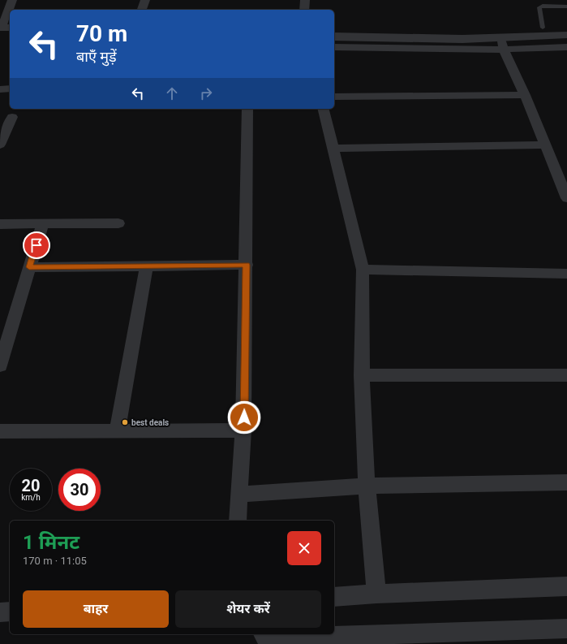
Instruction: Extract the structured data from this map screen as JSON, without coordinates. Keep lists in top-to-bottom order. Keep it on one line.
{"places":["best deals"],"page":{"turn":["70 m","बाएँ मुड़ें"],"speed":"20 km/h","limit":"30","heading":["1 मिनट","170 m · 11:05"],"buttons":["बाहर","शेयर करें"]}}
